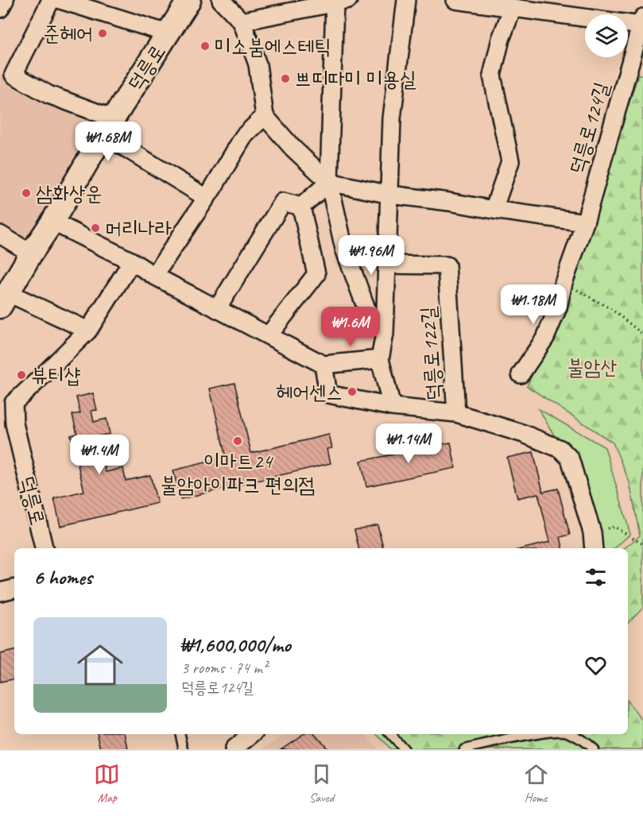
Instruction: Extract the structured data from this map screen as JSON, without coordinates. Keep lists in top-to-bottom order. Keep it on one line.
{"streets":{"main road":["덕릉로"],"street":["덕릉로124길","덕릉로122길"]},"parks":["불암산"],"places":["준헤어","미소붐에스테틱","쁘띠따미 미용실","삼화상운","머리나라","뷰티샵","헤어센스","이마트24 불암아이파크 편의점"],"page":{"price":["₩1.68M","₩1.96M","₩1.18M","₩1.6M","₩1.14M","₩1.4M"],"heading":"6 homes","list":[{"name":"₩1,600,000/mo","note":"3 rooms · 74 m² · 덕릉로124길"}],"tabs":["Map","Saved","Home"]}}
